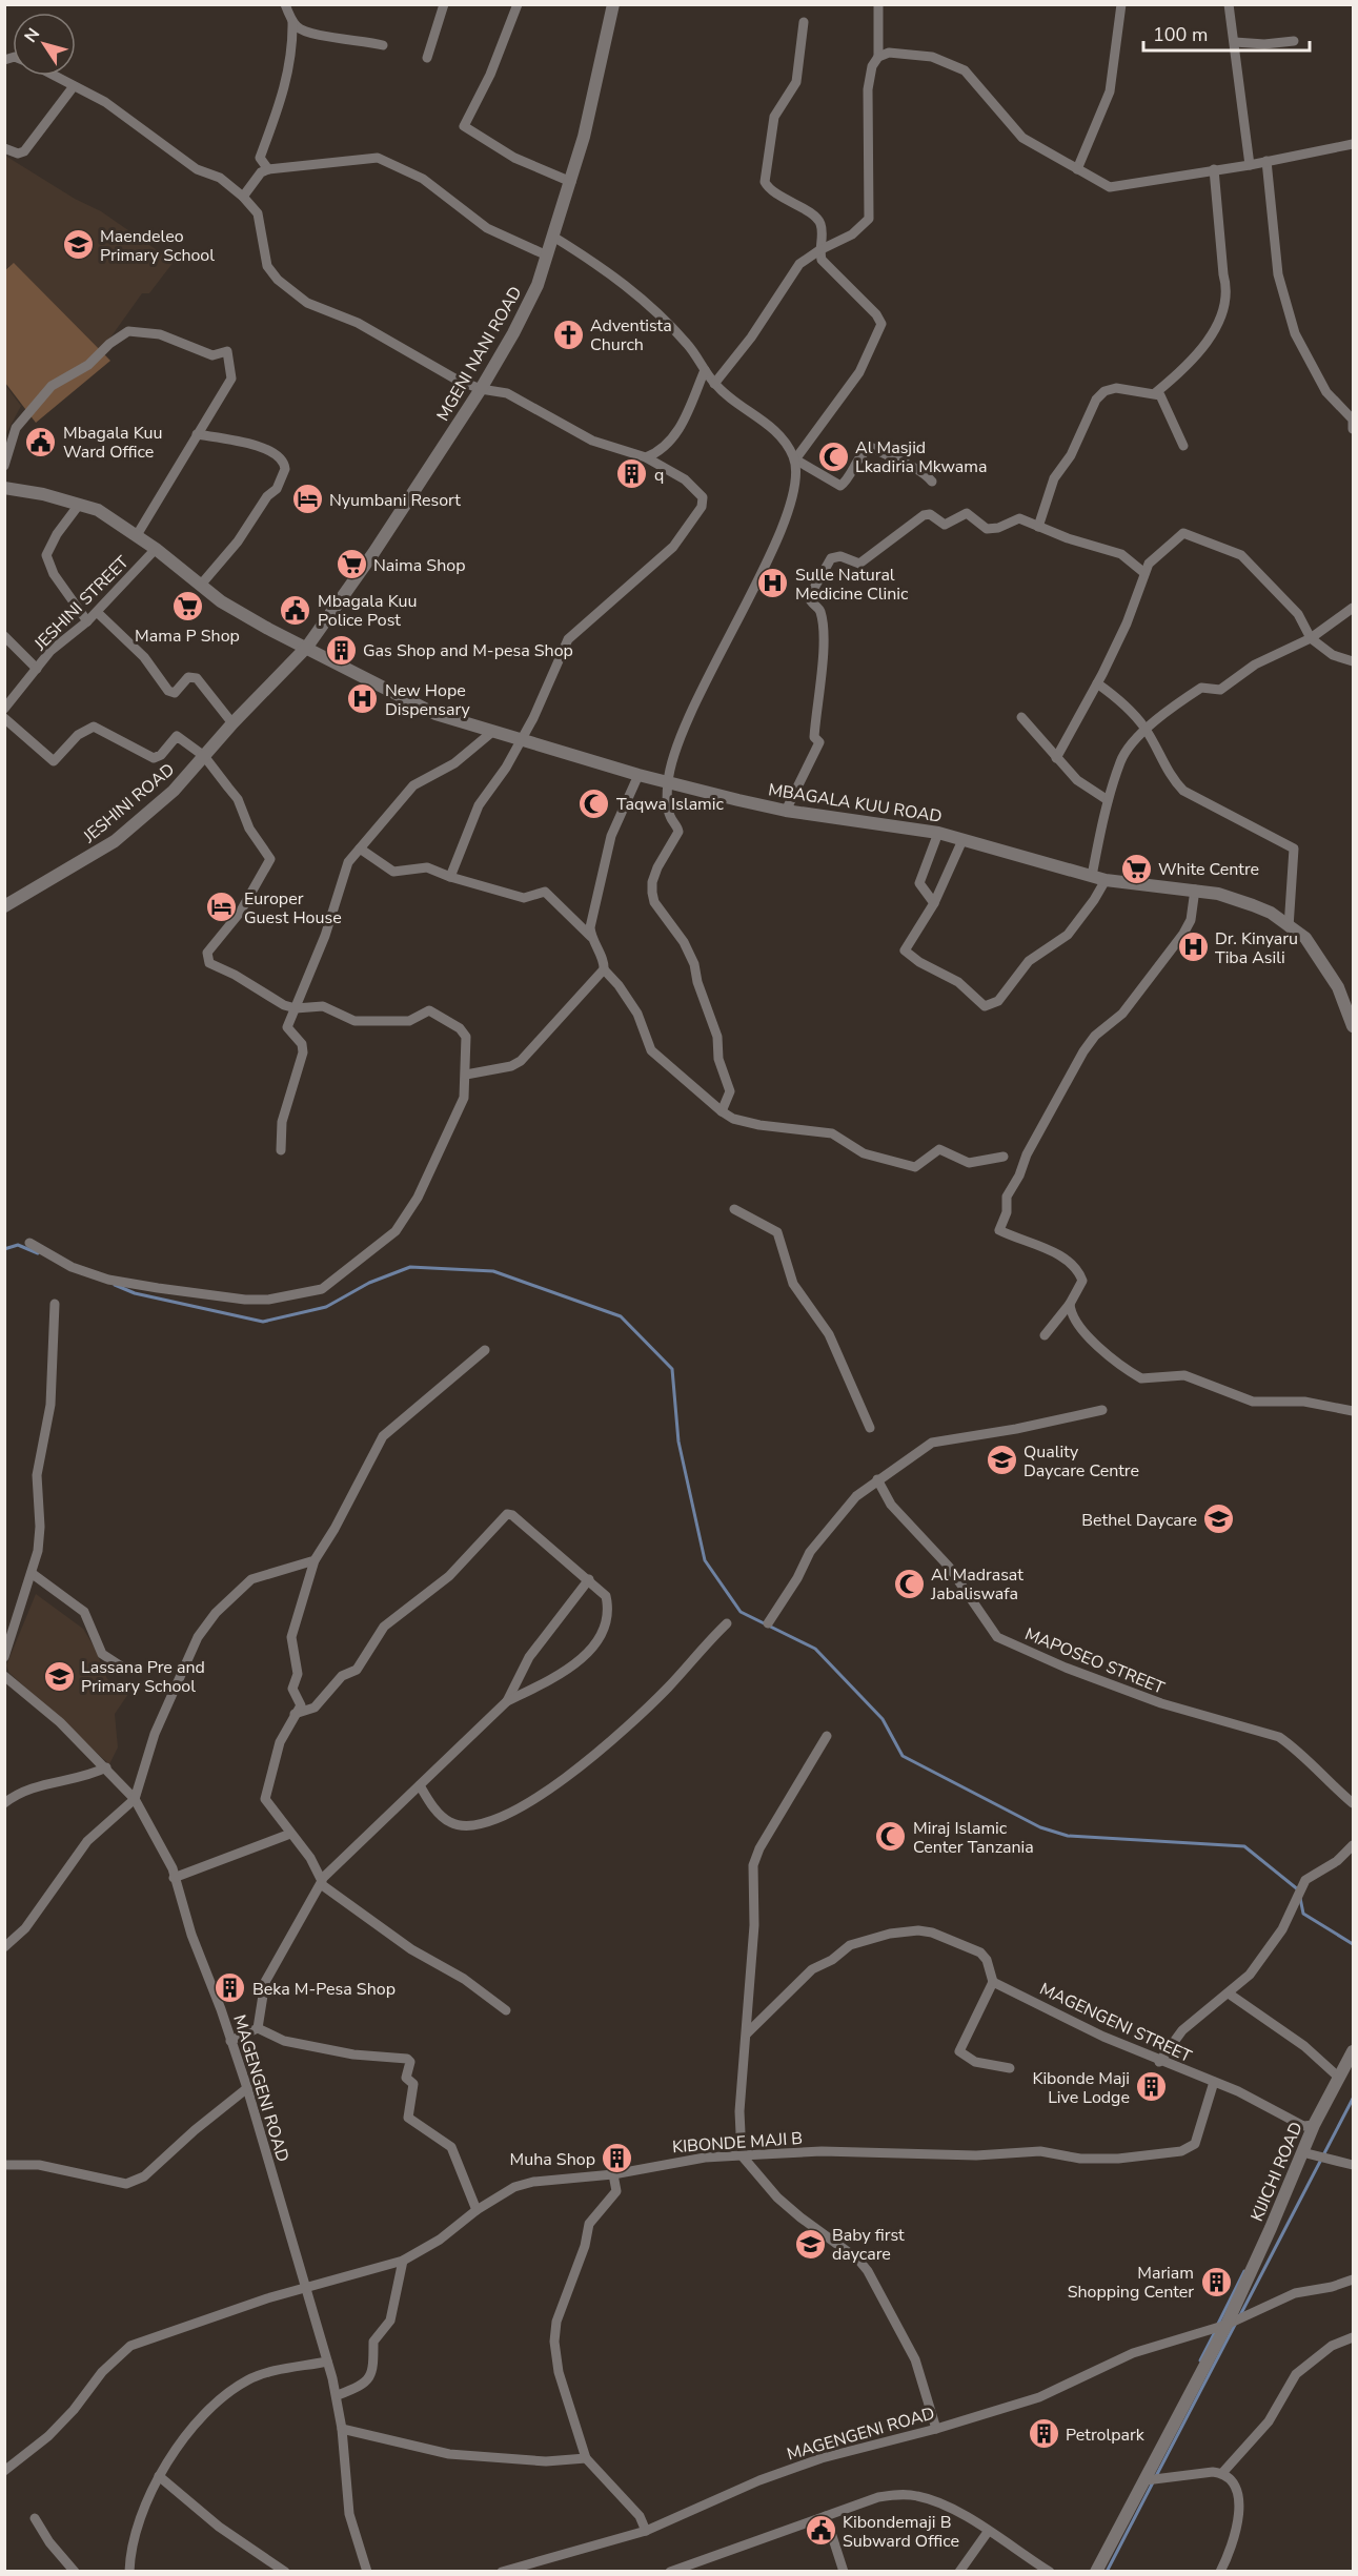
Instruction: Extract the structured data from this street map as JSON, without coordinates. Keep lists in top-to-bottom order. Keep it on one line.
{"streets":{"street":["MGENI NANI ROAD","JESHINI STREET","JESHINI ROAD","MBAGALA KUU ROAD","MAPOSEO STREET","MAGENGENI STREET","MAGENGENI ROAD","KIBONDE MAJI B","KIJICHI ROAD"]},"crossings":[["MGENI NANI ROAD","JESHINI ROAD"],["MGENI NANI ROAD","MBAGALA KUU ROAD"],["JESHINI STREET","MBAGALA KUU ROAD"],["JESHINI ROAD","MBAGALA KUU ROAD"],["MAGENGENI STREET","KIBONDE MAJI B"],["MAGENGENI STREET","KIJICHI ROAD"],["MAGENGENI ROAD","KIBONDE MAJI B"],["MAGENGENI ROAD","KIJICHI ROAD"]],"places":{"school or university":["Maendeleo Primary School","Quality Daycare Centre","Bethel Daycare","Lassana Pre and Primary School","Baby first daycare"],"church":["Adventista Church"],"public building":["Mbagala Kuu Ward Office","Mbagala Kuu Police Post","Kibondemaji B Subward Office"],"mosque":["Al Masjid Lkadiria Mkwama","Taqwa Islamic","Al Madrasat Jabaliswafa","Miraj Islamic Center Tanzania"],"building":["q","Gas Shop and M-pesa Shop","Beka M-Pesa Shop","Kibonde Maji Live Lodge","Muha Shop","Mariam Shopping Center","Petrolpark"],"hotel":["Nyumbani Resort","Europer Guest House"],"supermarket":["Naima Shop","Mama P Shop","White Centre"],"hospital":["Sulle Natural Medicine Clinic","New Hope Dispensary","Dr. Kinyaru Tiba Asili"]},"scale_bar":"100 m","north":"top left"}
